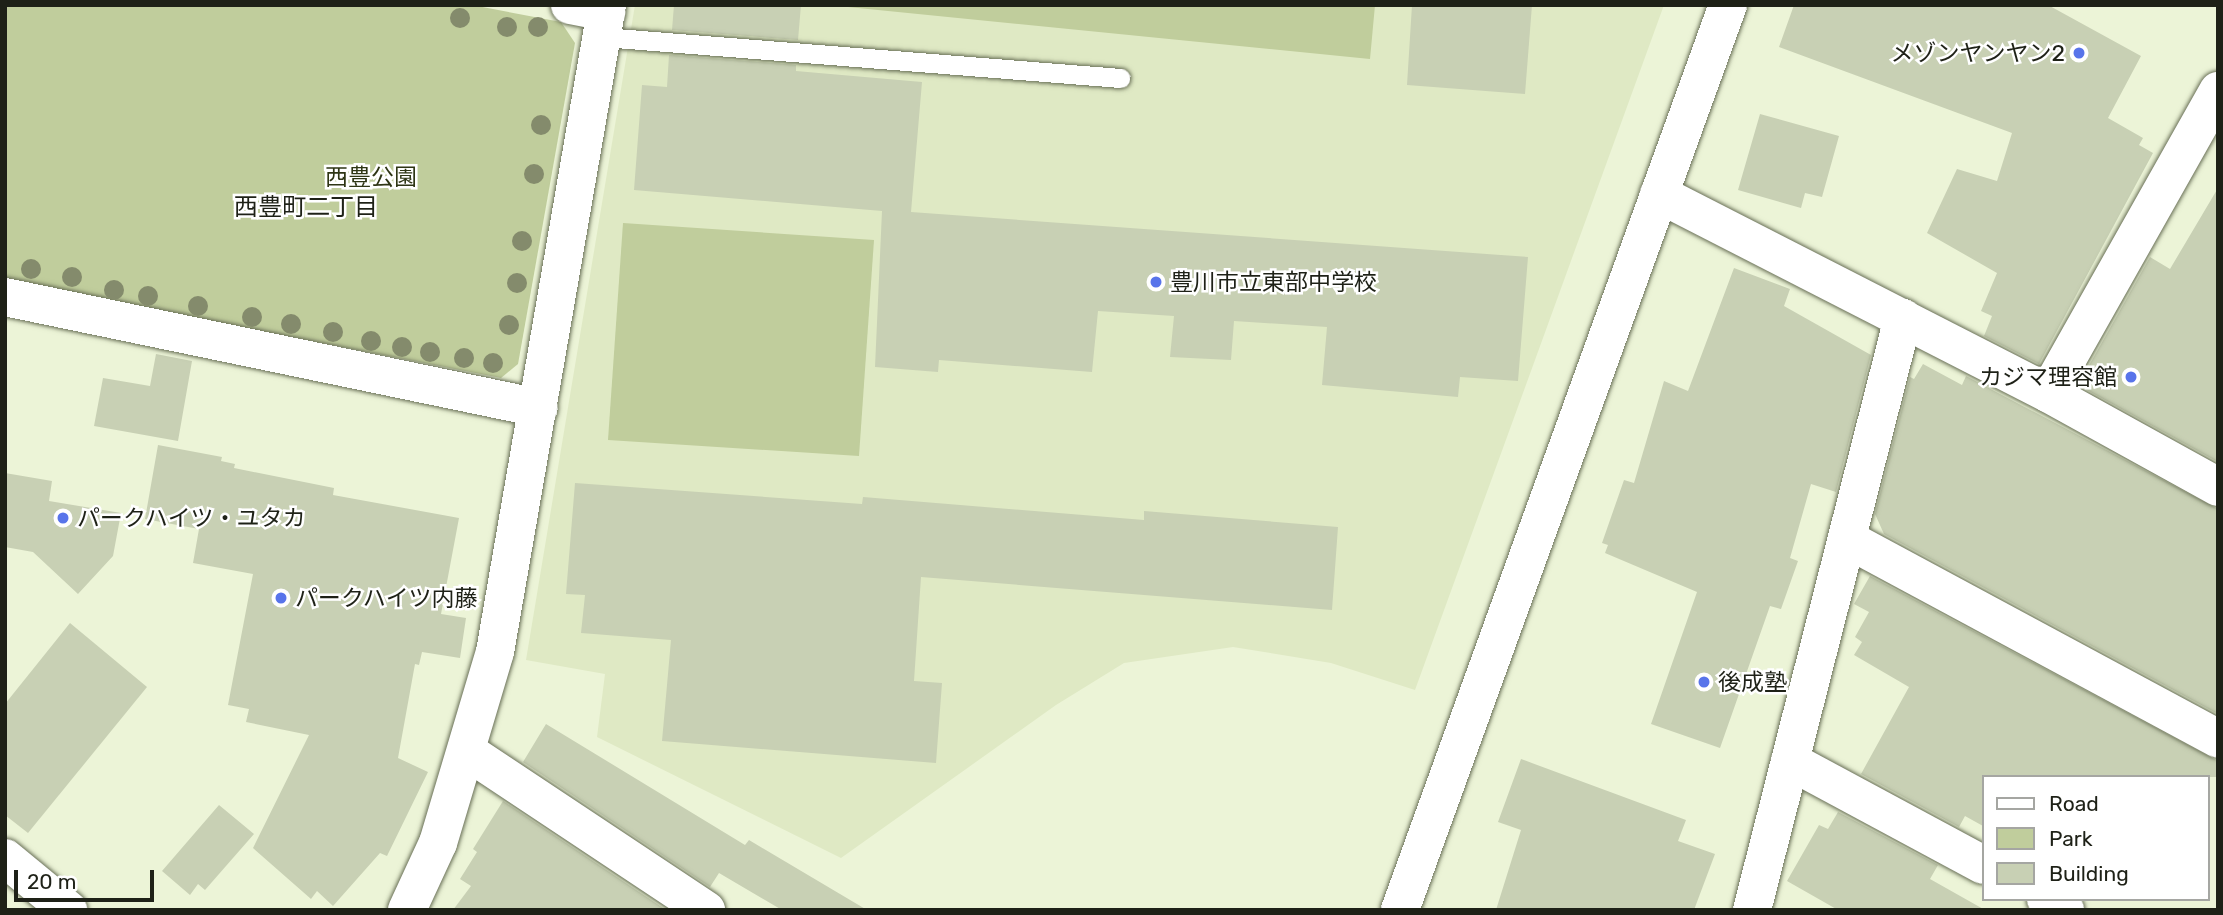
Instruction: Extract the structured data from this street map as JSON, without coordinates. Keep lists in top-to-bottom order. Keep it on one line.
{"districts":["西豊町二丁目"],"parks":["西豊公園"],"places":["メゾンヤンヤン2","豊川市立東部中学校","カジマ理容館","パークハイツ・ユタカ","パークハイツ内藤","後成塾"],"legend":["Road","Park","Building"],"scale_bar":"20 m"}
